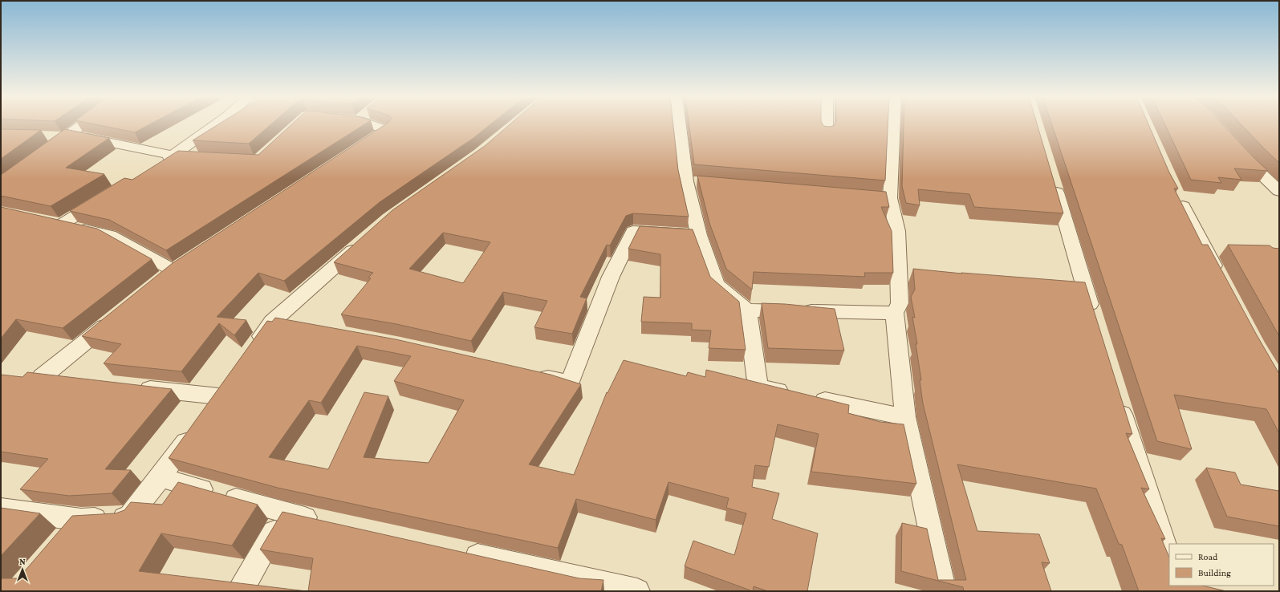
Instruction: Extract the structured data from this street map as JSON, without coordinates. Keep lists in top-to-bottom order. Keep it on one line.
{"legend":["Road","Building"],"north":"top"}
